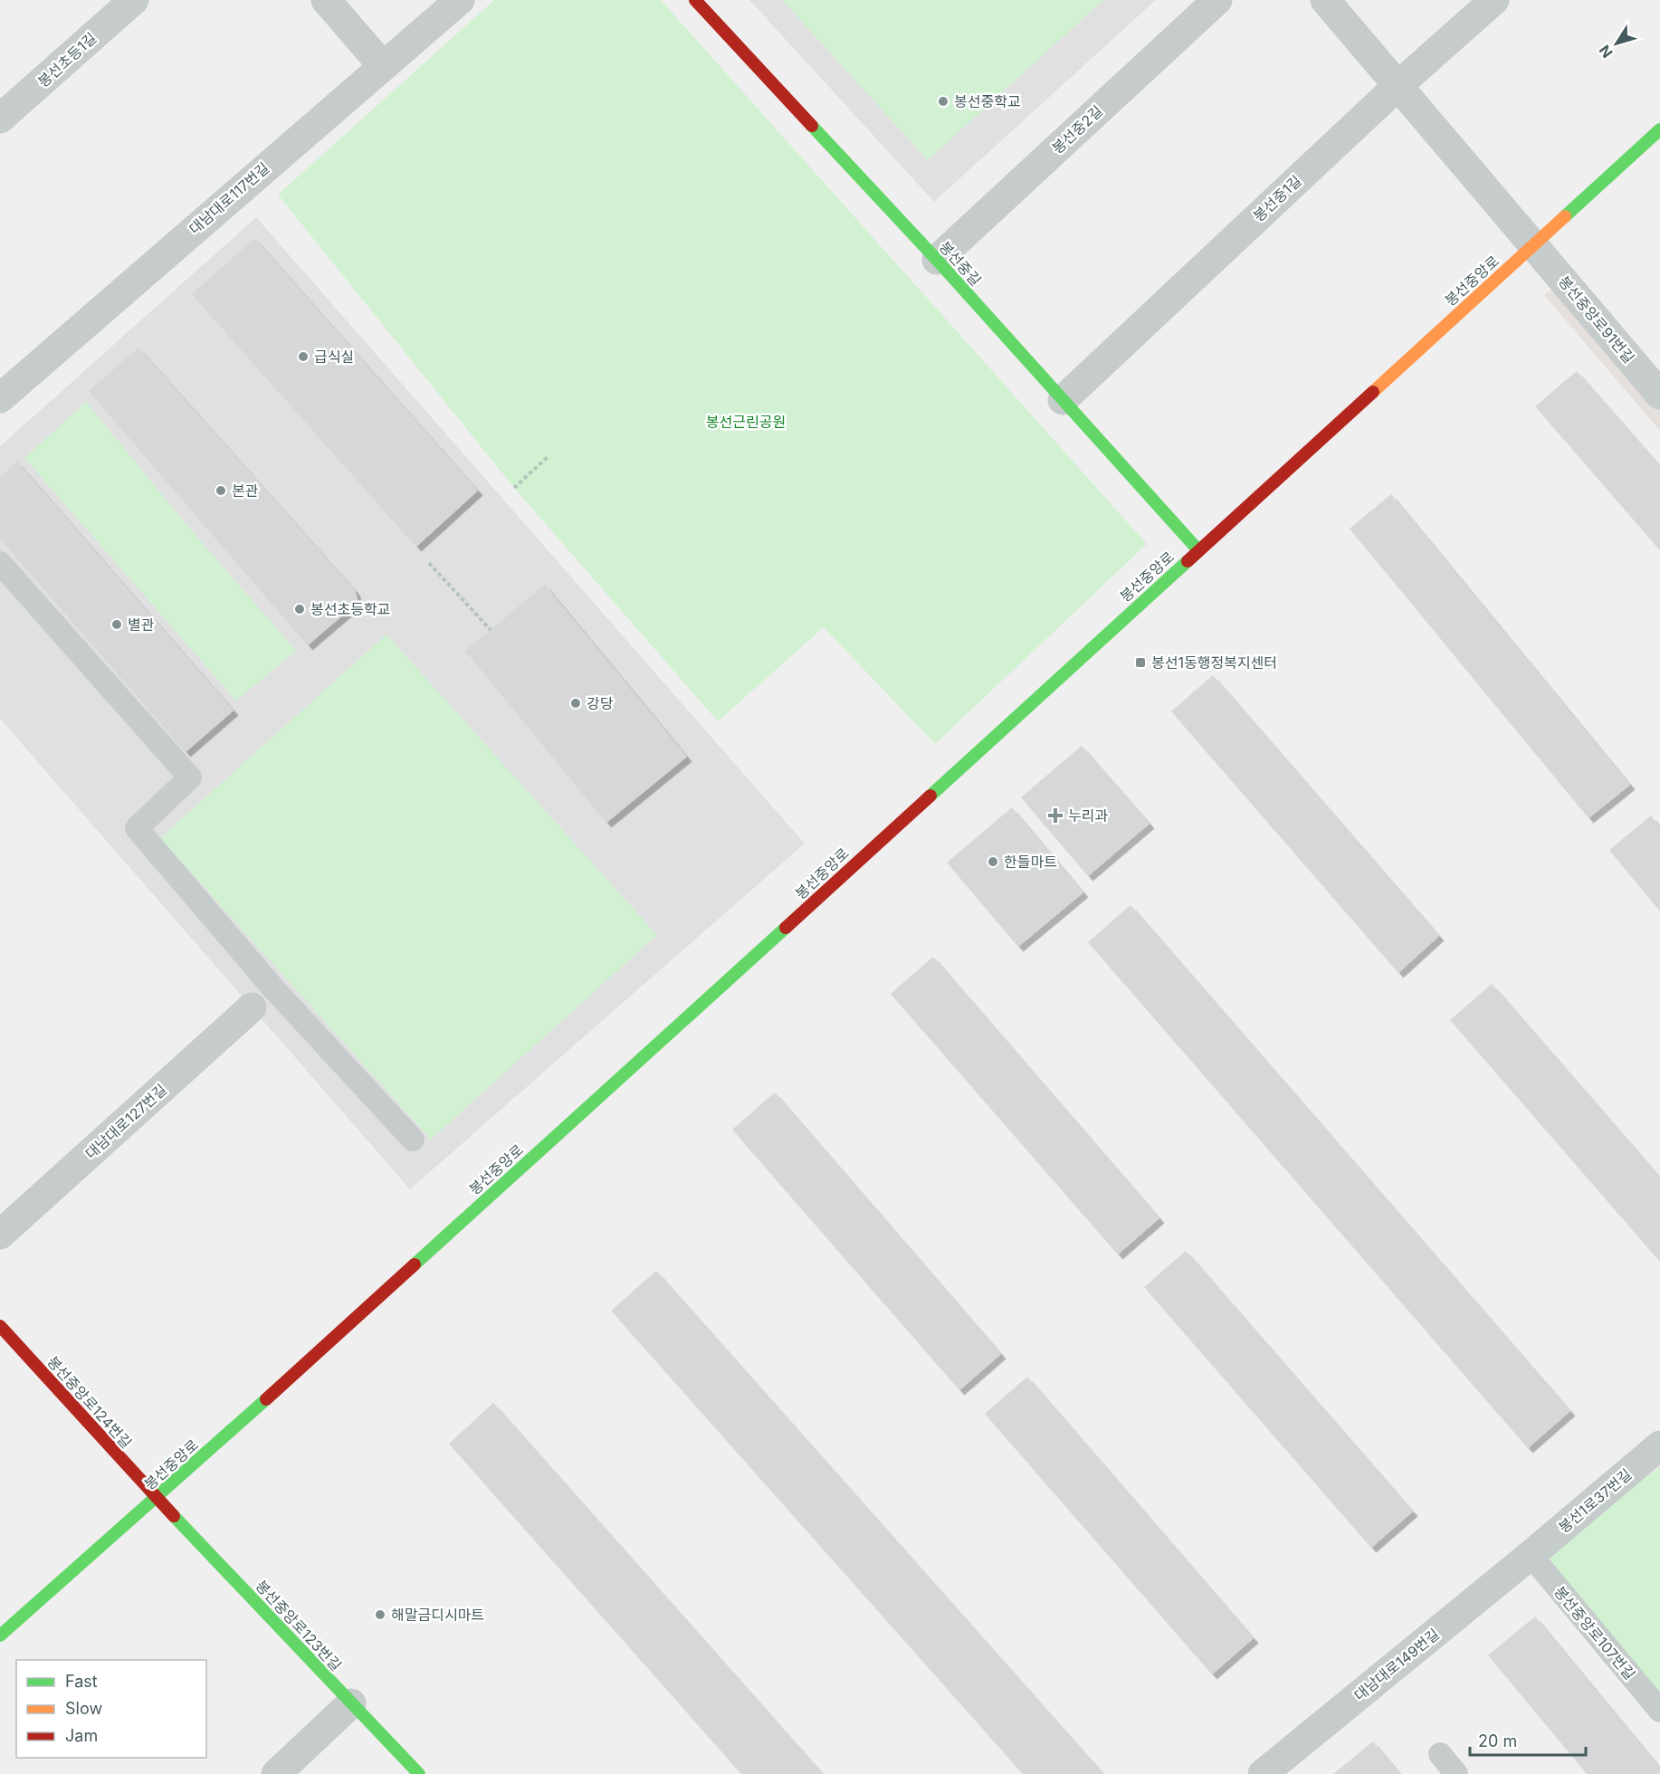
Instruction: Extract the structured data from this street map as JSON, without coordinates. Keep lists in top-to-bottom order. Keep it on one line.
{"streets":{"street":["봉선초등1길","봉선중2길","대남대로117번길","봉선중1길","봉선중길","봉선중앙로","봉선중앙로91번길","대남대로127번길","봉선중앙로124번길","봉선1로37번길","봉선중앙로123번길","대남대로149번길"],"lane":["봉선중앙로107번길"]},"crossings":[["봉선중2길","봉선중길"],["봉선중1길","봉선중길"],["봉선중1길","봉선중앙로91번길"],["봉선중길","봉선중앙로"],["봉선중앙로","봉선중앙로91번길"],["봉선중앙로","봉선중앙로124번길"],["봉선중앙로","봉선중앙로123번길"],["봉선중앙로124번길","봉선중앙로123번길"],["봉선1로37번길","봉선중앙로107번길"],["봉선1로37번길","대남대로149번길"],["봉선중앙로107번길","대남대로149번길"]],"parks":["봉선근린공원"],"places":{"other":["봉선중학교","급식실","본관","봉선초등학교","별관","강당","한들마트","해말금디시마트"],"transit":["봉선1동행정복지센터"],"health":["누리과"]},"legend":["Fast","Slow","Jam"],"scale_bar":"20 m","north":"bottom left"}
